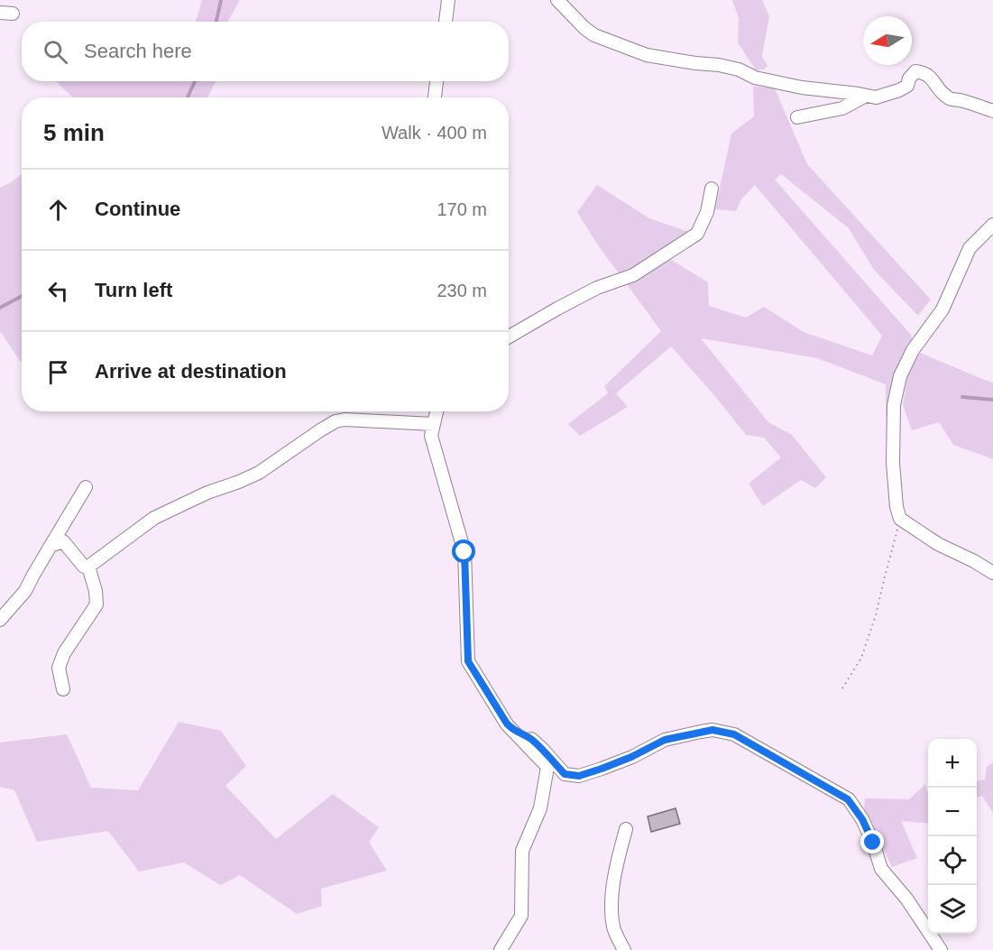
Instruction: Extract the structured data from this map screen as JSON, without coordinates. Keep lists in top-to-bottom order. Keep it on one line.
{"north":"left","page":{"search":"Search here","heading":["5 min","Walk · 400 m"],"list":[["Continue","170 m"],["Turn left","230 m"],"Arrive at destination"],"map_buttons":["+","−"]}}
